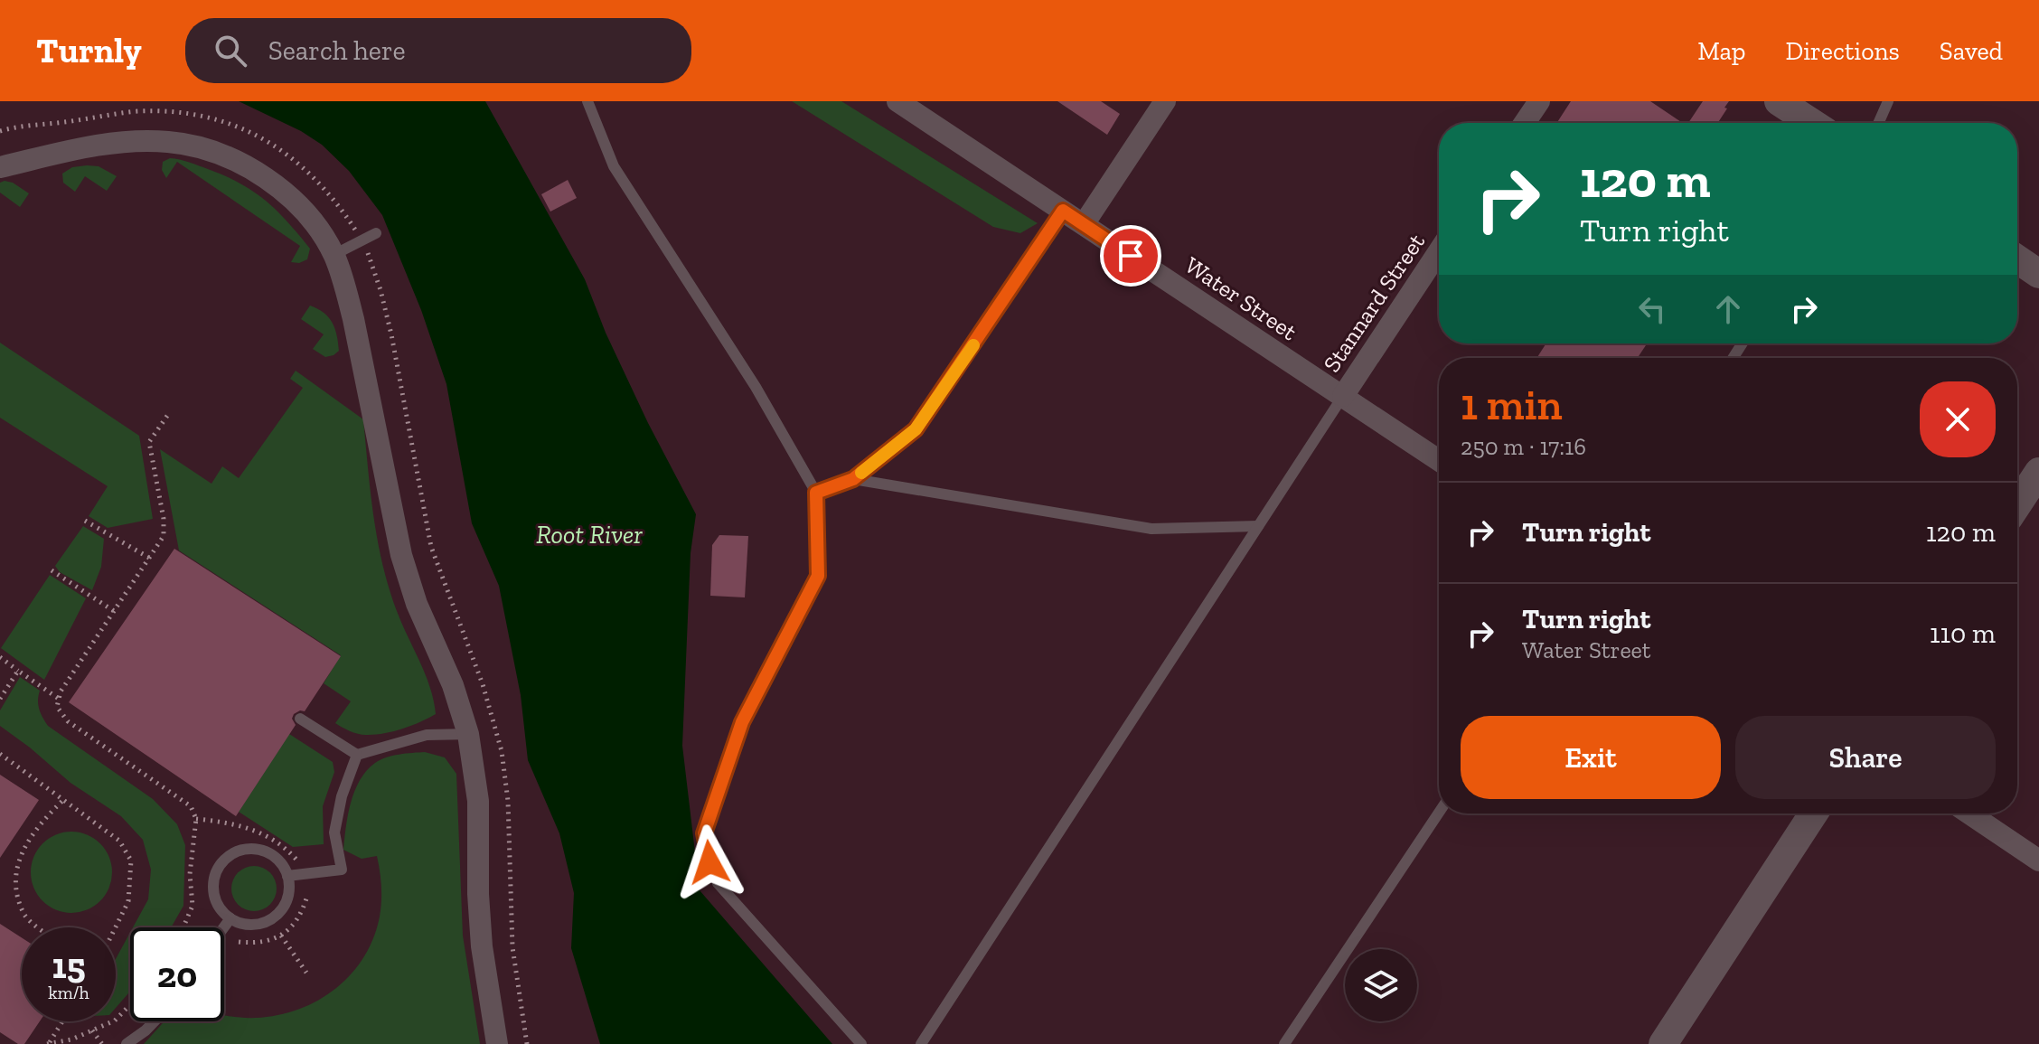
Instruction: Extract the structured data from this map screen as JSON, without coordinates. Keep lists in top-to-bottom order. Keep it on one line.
{"streets":{"street":["Water Street","Stannard Street"]},"crossings":[["Water Street","Stannard Street"]],"water":["Root River"],"page":{"header":"Turnly","search":"Search here","nav":["Map","Directions","Saved"],"turn":["120 m","Turn right"],"heading":["1 min","250 m · 17:16"],"list":[{"name":"Turn right","value":"120 m"},{"name":"Turn right","note":"Water Street","value":"110 m"}],"buttons":["Exit","Share"],"speed":"15 km/h","limit":"20"}}
